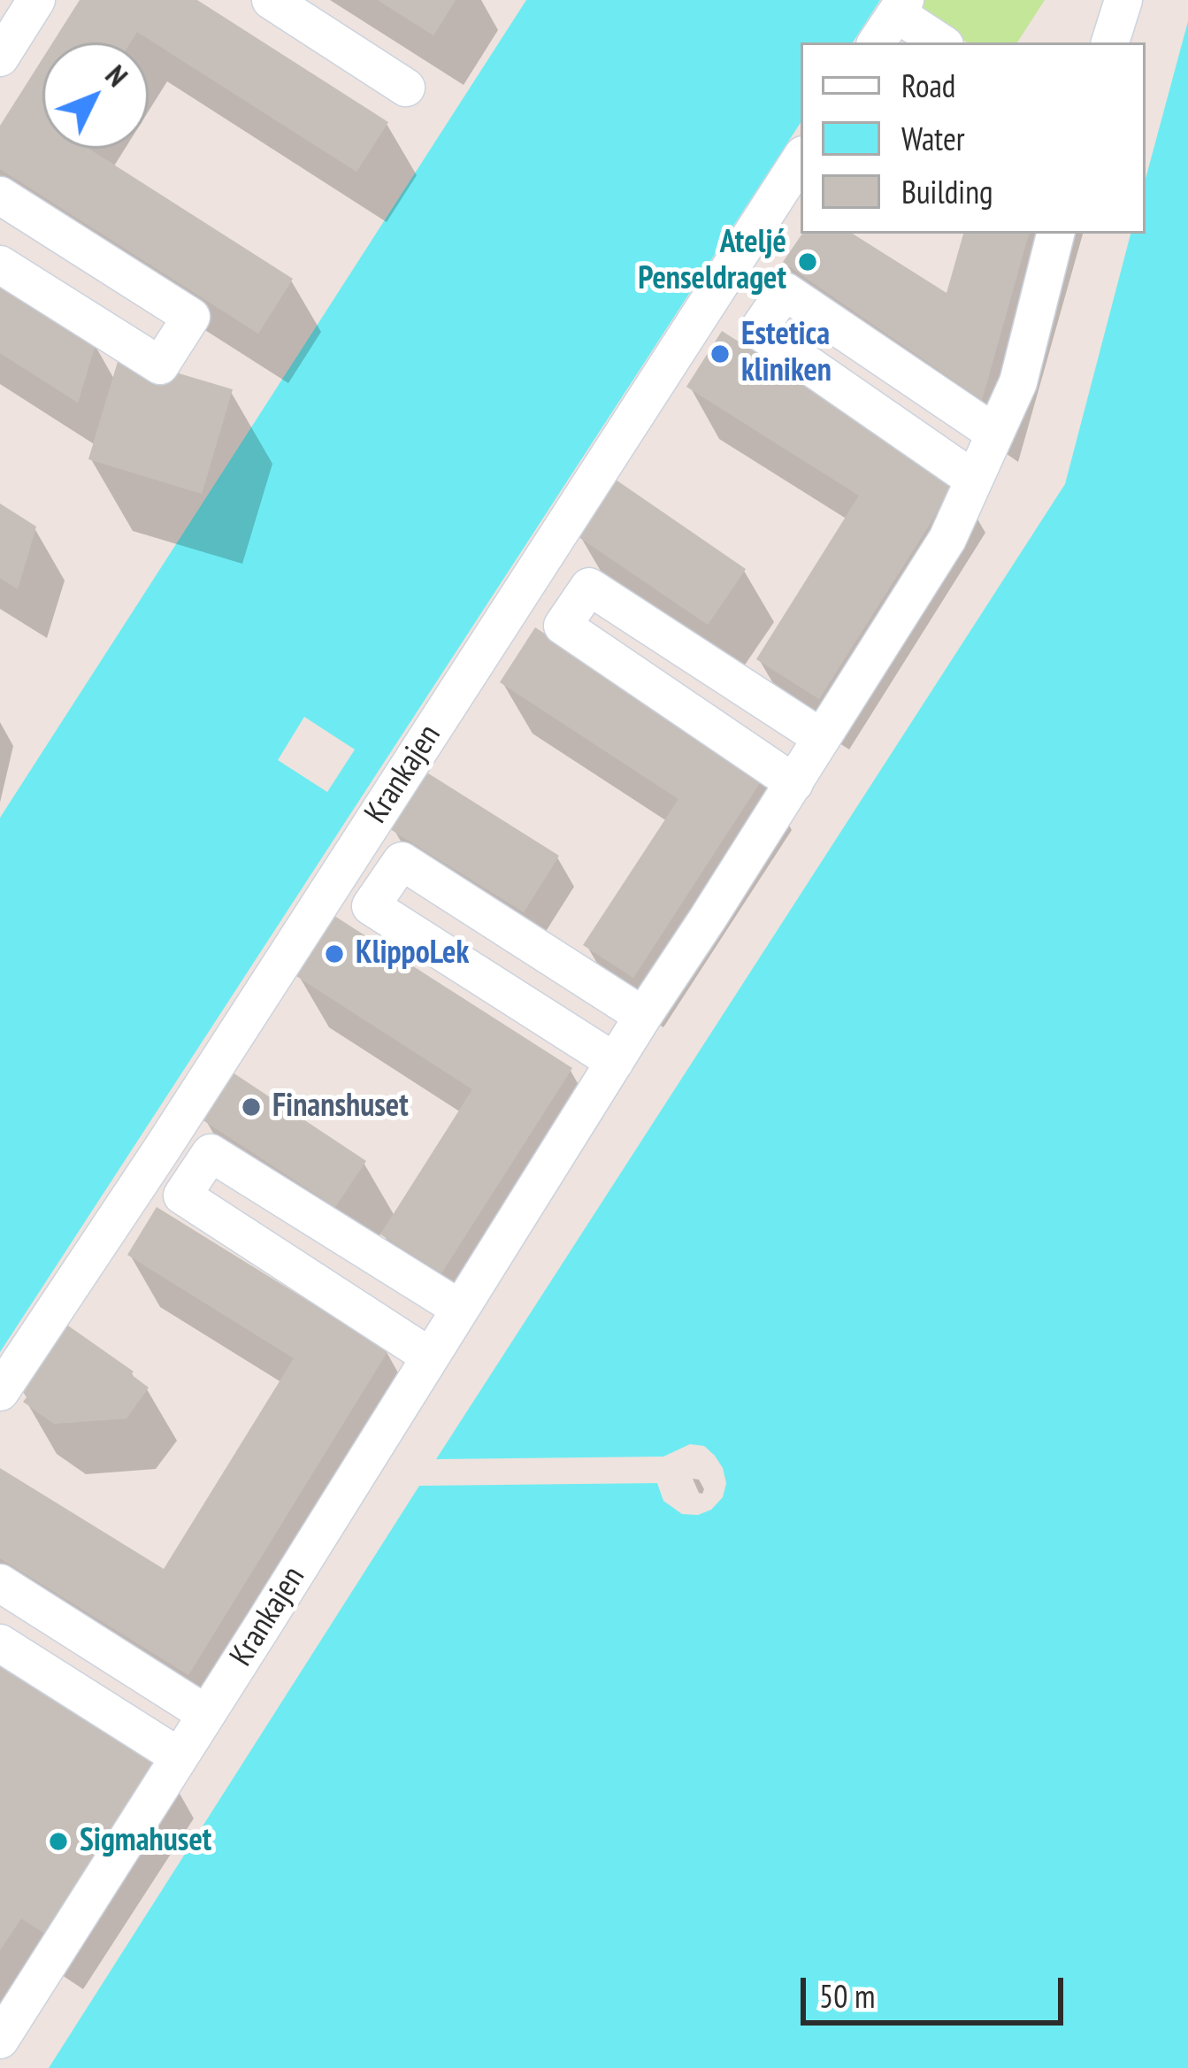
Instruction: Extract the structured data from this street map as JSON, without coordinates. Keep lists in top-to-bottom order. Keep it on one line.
{"streets":{"street":["Krankajen"]},"places":["Ateljé Penseldraget","Estetica kliniken","KlippoLek","Finanshuset","Sigmahuset"],"legend":["Road","Water","Building"],"scale_bar":"50 m","north":"top right"}
